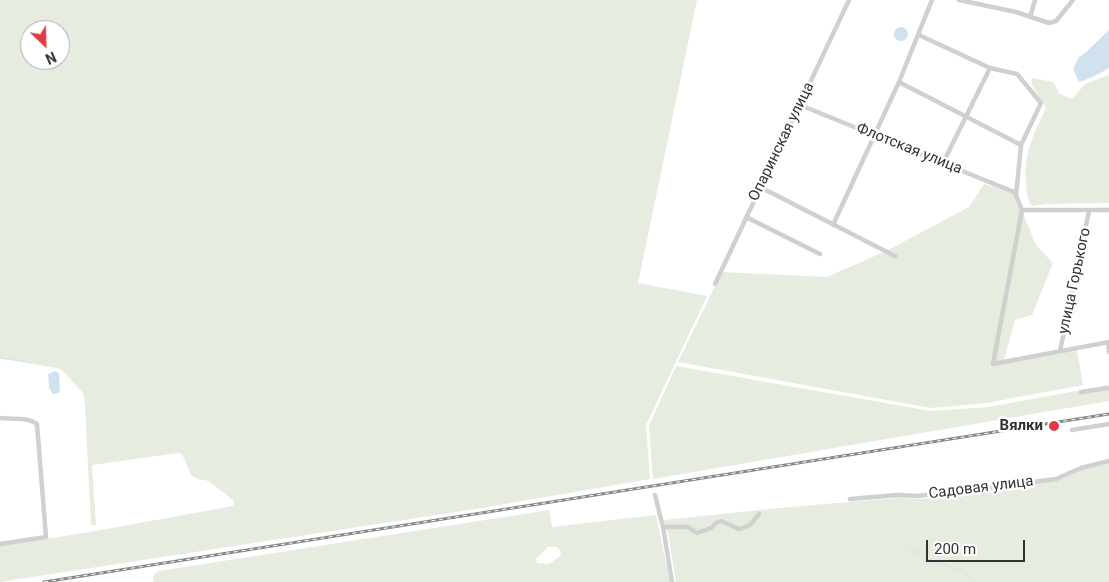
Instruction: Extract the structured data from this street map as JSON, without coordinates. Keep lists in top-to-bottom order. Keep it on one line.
{"streets":{"street":["Опаринская улица","Флотская улица","улица Горького","Садовая улица"]},"crossings":[["Опаринская улица","Флотская улица"]],"places":["Вялки"],"scale_bar":"200 m","north":"bottom right"}
